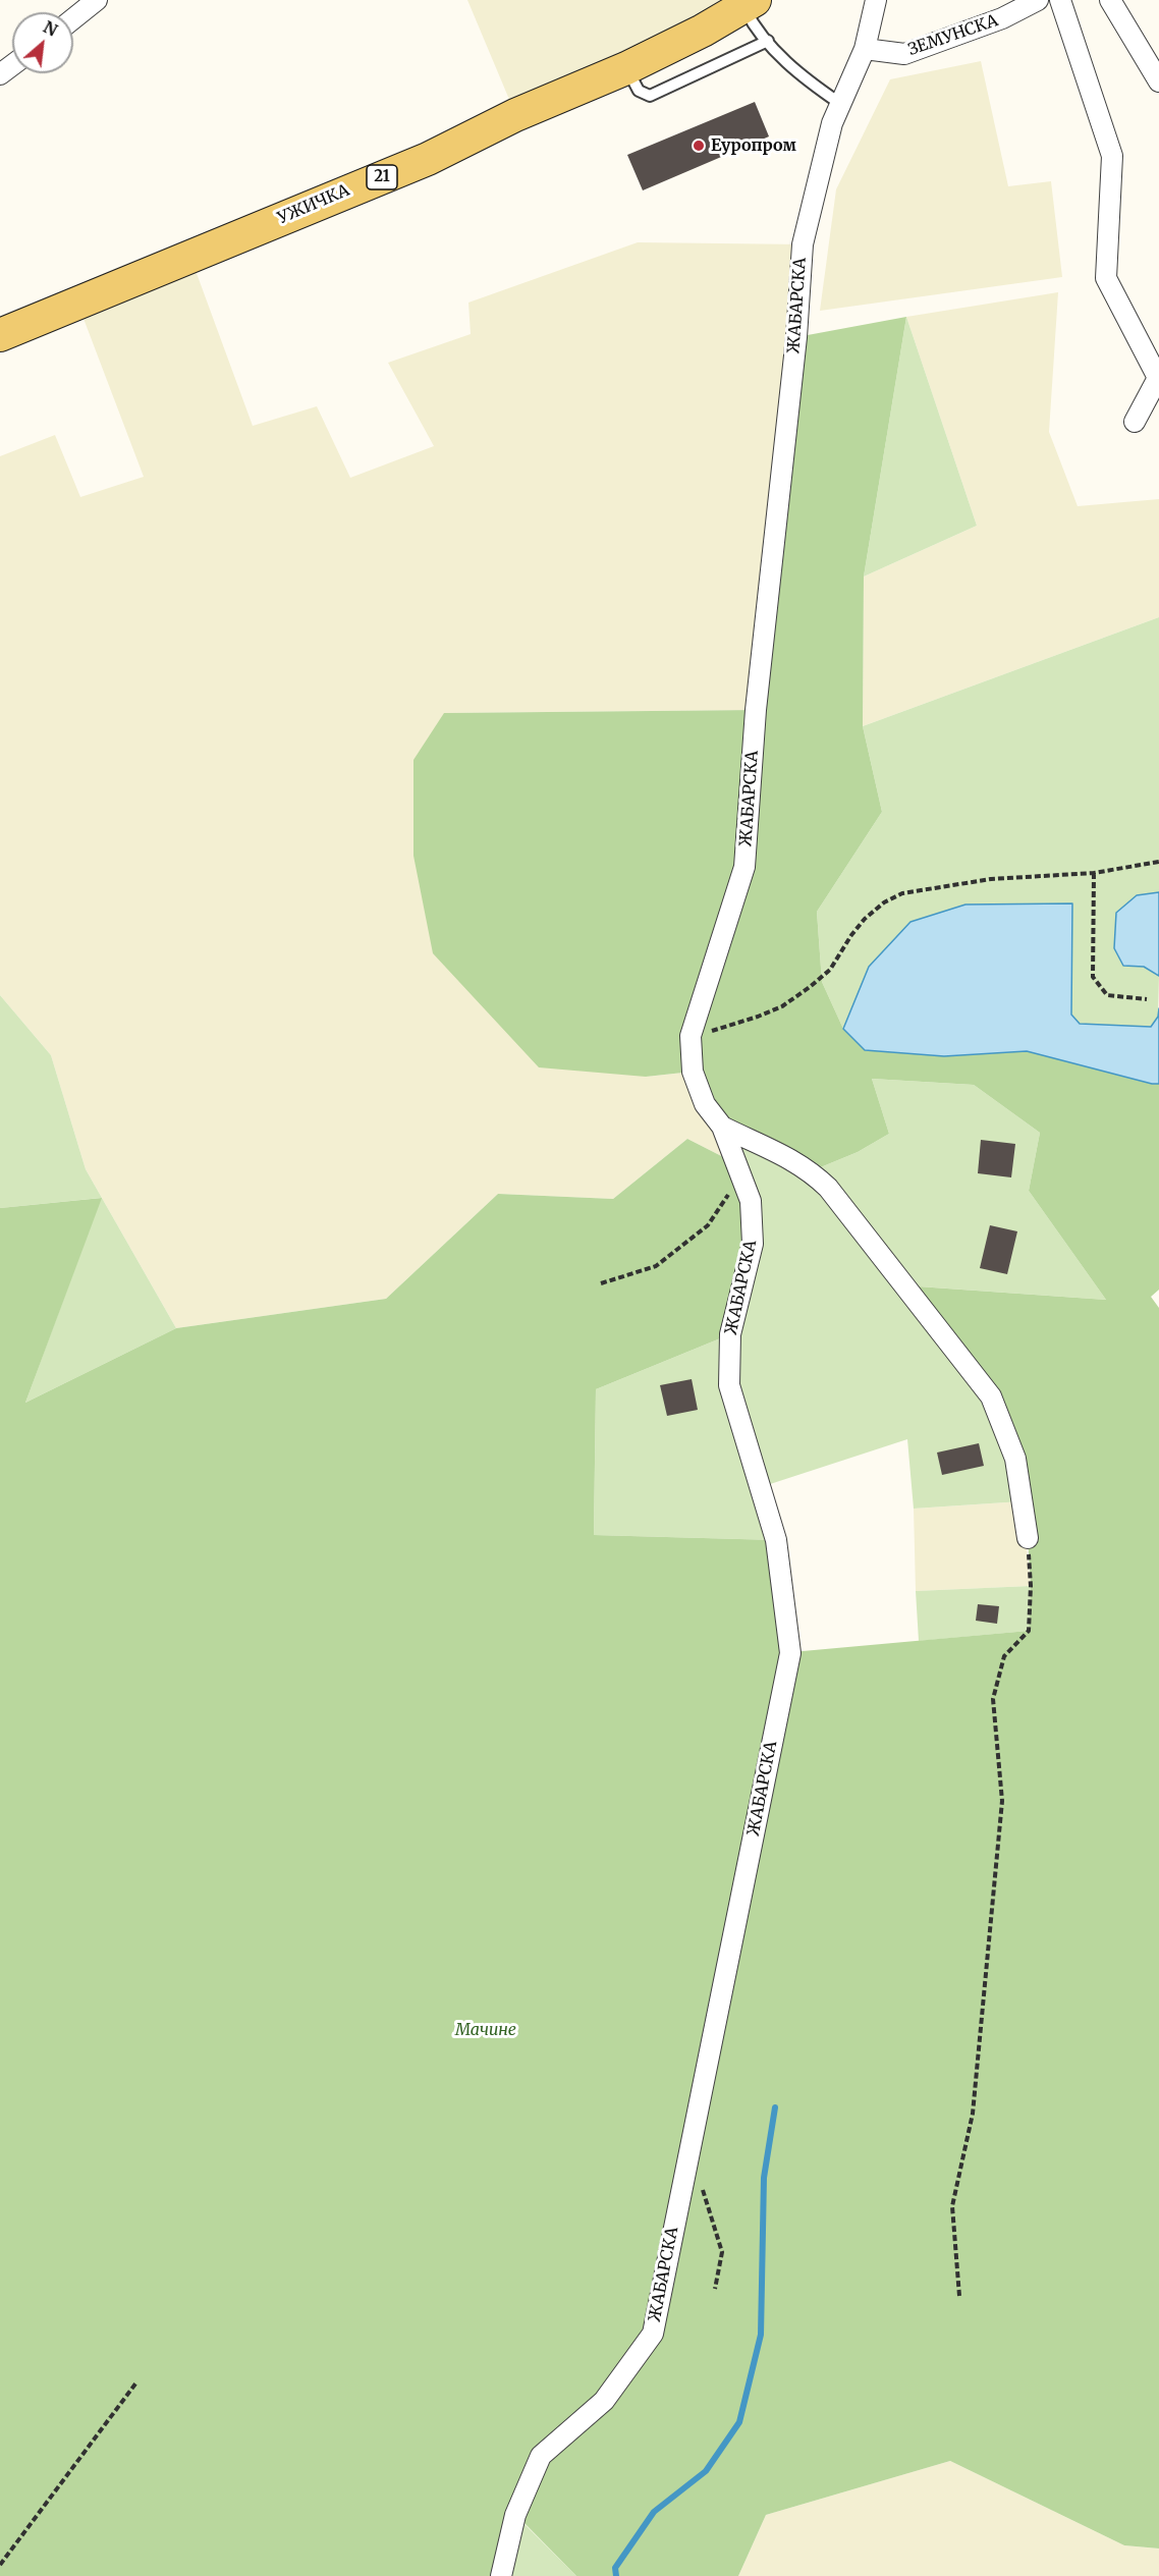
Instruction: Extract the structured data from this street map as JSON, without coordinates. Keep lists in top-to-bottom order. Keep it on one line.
{"streets":{"main road":["21","УЖИЧКА"],"street":["ЗЕМУНСКА","ЖАБАРСКА"]},"crossings":[["ЗЕМУНСКА","ЖАБАРСКА"]],"parks":["Мачине"],"places":["Еуропром"],"north":"top right"}
